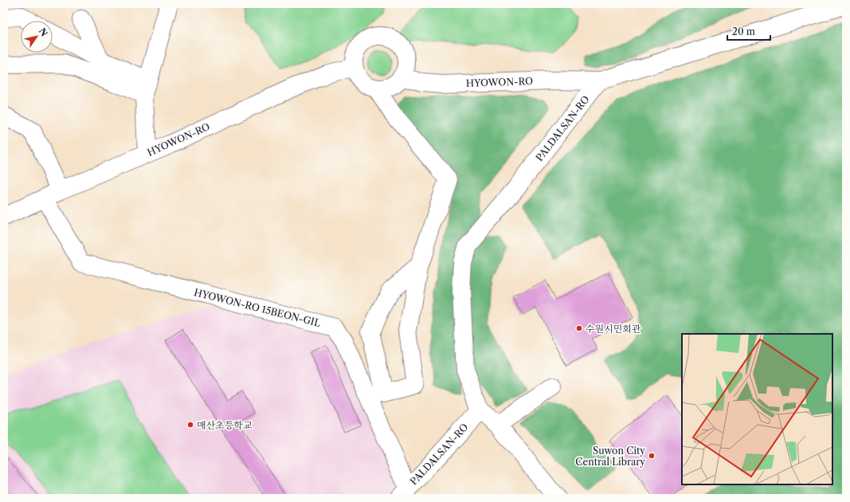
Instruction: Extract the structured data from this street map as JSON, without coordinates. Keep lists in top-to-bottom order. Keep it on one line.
{"streets":{"street":["HYOWON-RO","PALDALSAN-RO","HYOWON-RO 15BEON-GIL"]},"crossings":[["HYOWON-RO","PALDALSAN-RO"],["HYOWON-RO","HYOWON-RO 15BEON-GIL"],["PALDALSAN-RO","HYOWON-RO 15BEON-GIL"]],"places":["수원시민회관","매산초등학교","Suwon City Central Library"],"scale_bar":"20 m","north":"top right"}
